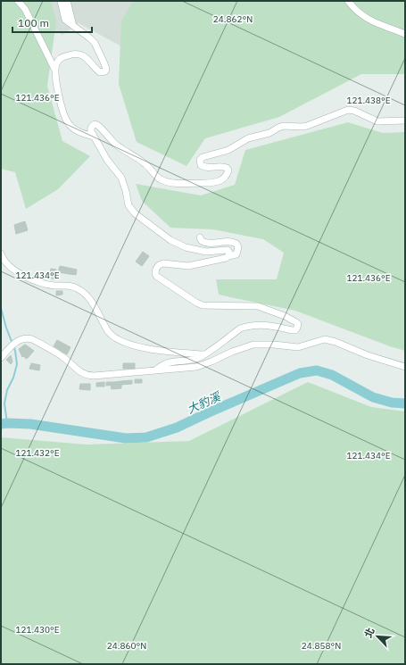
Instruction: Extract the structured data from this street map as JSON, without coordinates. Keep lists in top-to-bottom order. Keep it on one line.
{"water":["大豹溪"],"scale_bar":"100 m","north":"top left","coordinates":["24.862°N","121.436°E","121.438°E","121.434°E","121.432°E","121.430°E","24.860°N","24.858°N"]}
